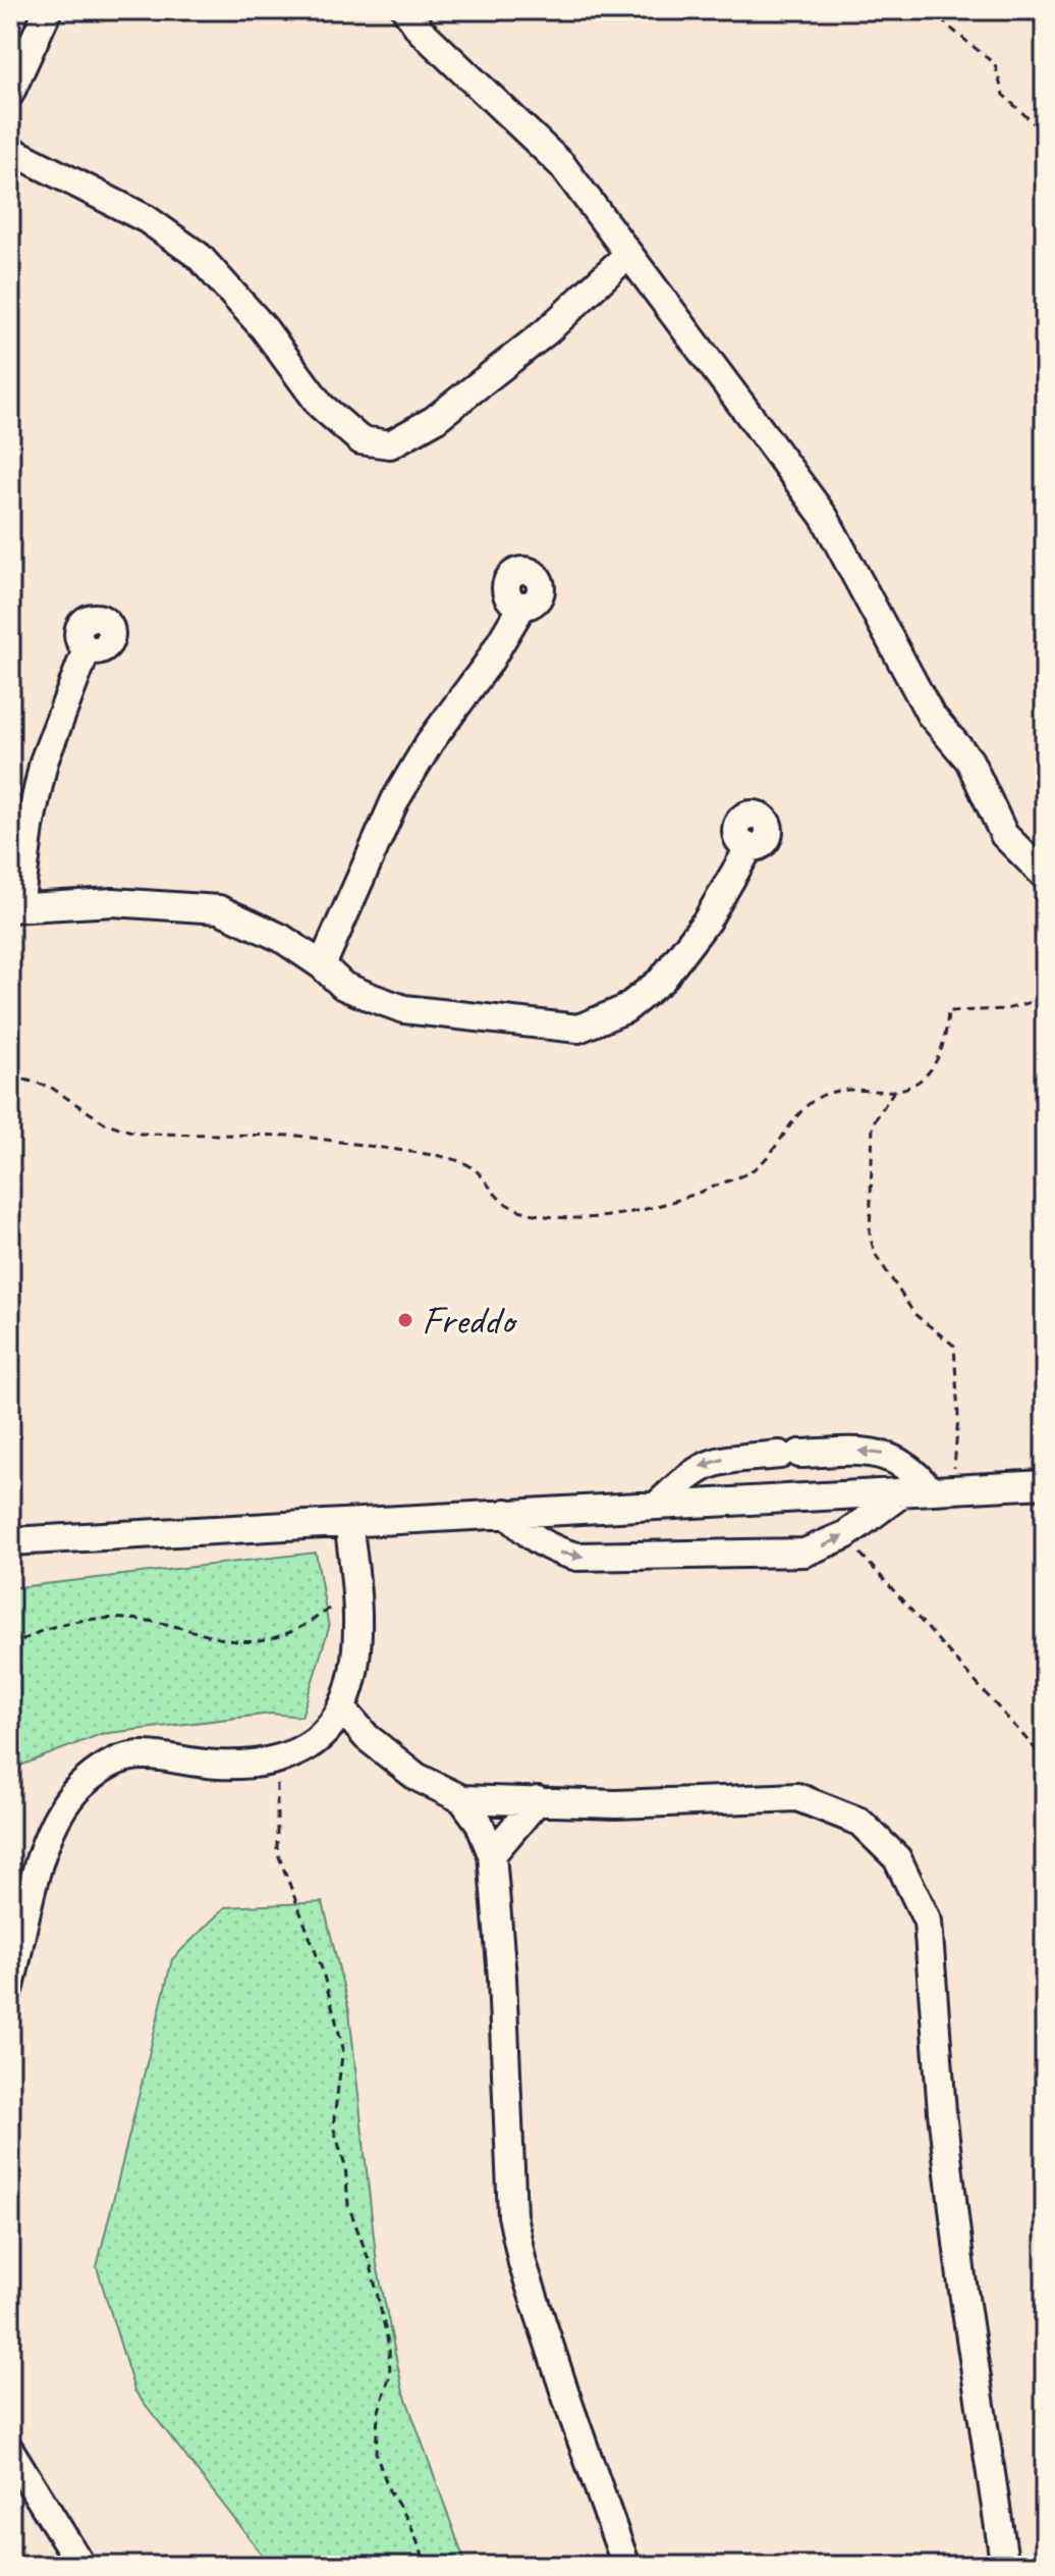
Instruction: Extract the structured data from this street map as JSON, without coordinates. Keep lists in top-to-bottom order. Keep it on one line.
{"places":["Freddo"]}
